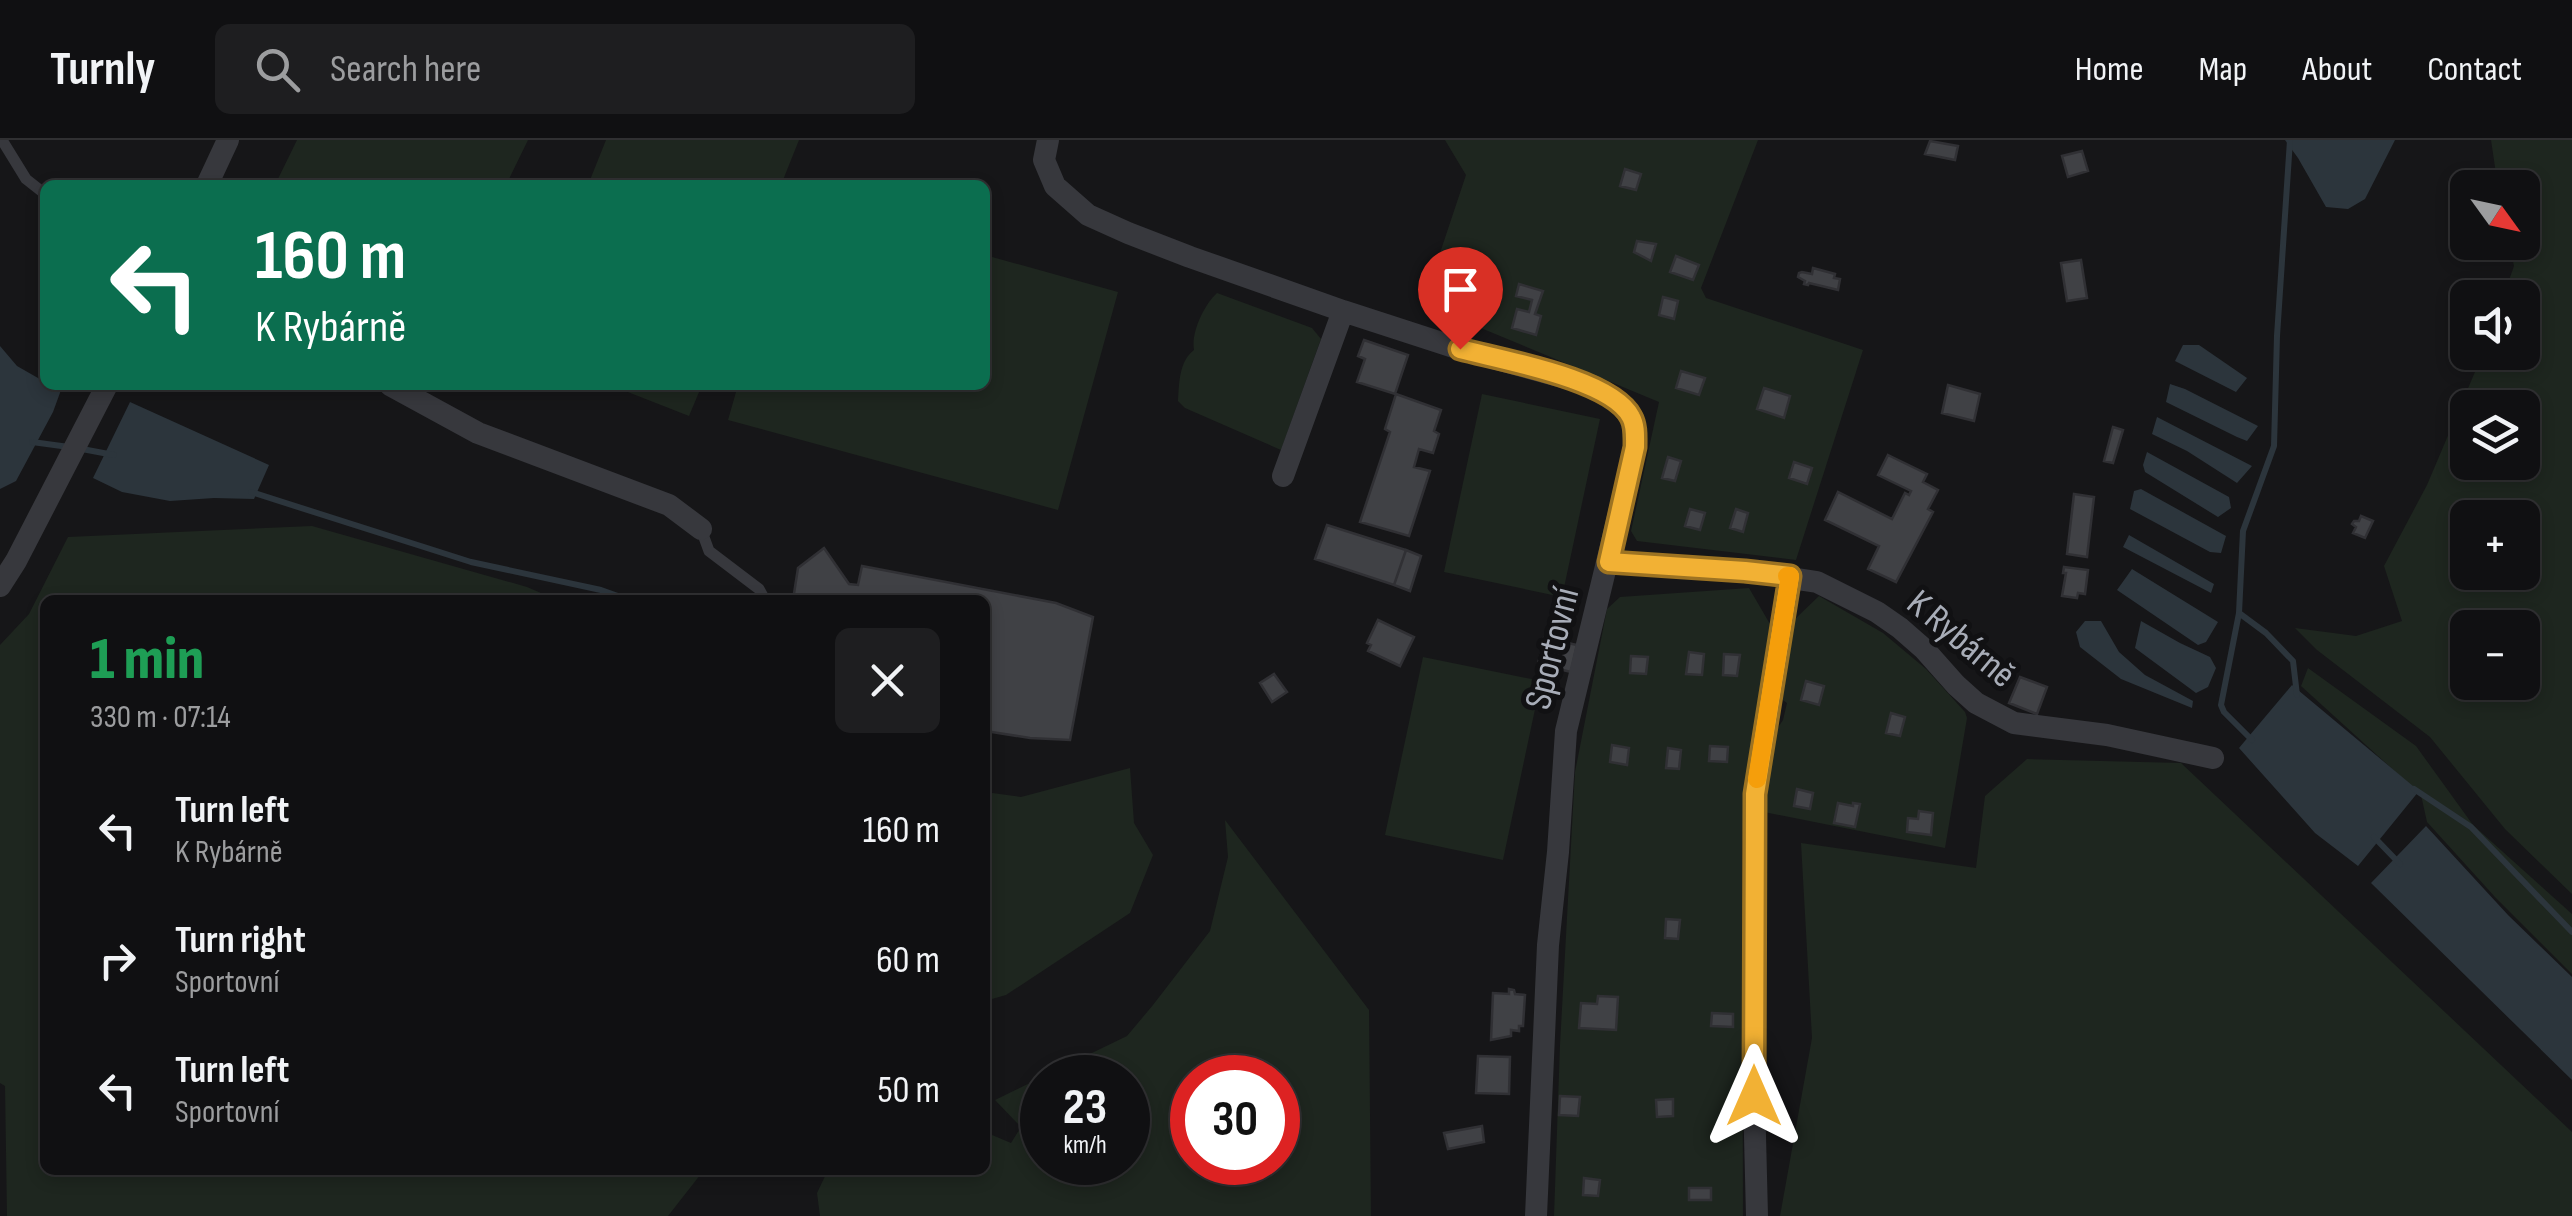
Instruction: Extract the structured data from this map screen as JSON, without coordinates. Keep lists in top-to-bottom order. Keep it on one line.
{"streets":{"street":["K Rybárně","Sportovní"]},"crossings":[["K Rybárně","Sportovní"]],"north":"bottom right","page":{"header":"Turnly","search":"Search here","nav":["Home","Map","About","Contact"],"map_buttons":["+","−"],"turn":["160 m","K Rybárně"],"heading":["1 min","330 m · 07:14"],"list":[{"name":"Turn left","note":"K Rybárně","value":"160 m"},{"name":"Turn right","note":"Sportovní","value":"60 m"},{"name":"Turn left","note":"Sportovní","value":"50 m"}],"speed":"23 km/h","limit":"30"}}
